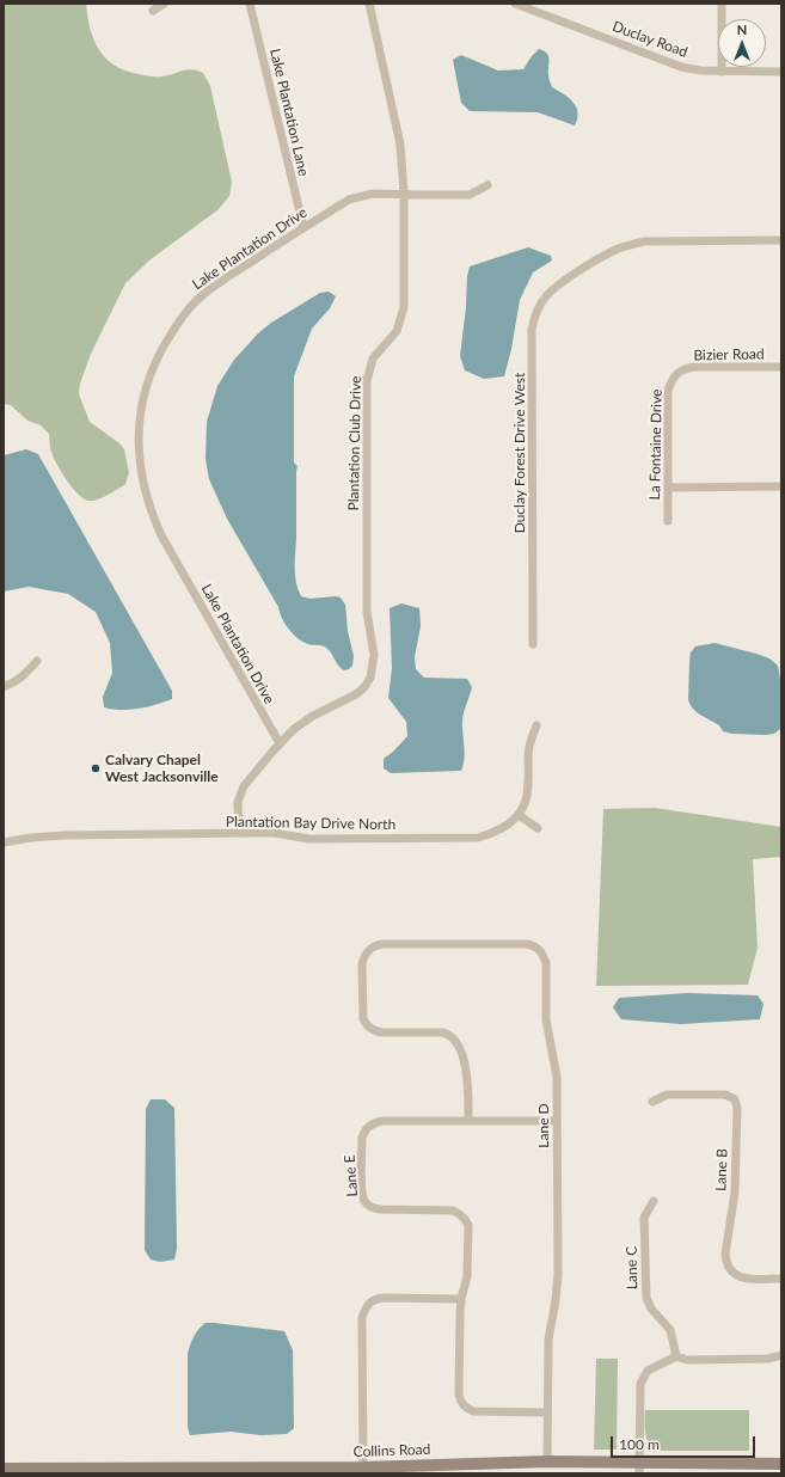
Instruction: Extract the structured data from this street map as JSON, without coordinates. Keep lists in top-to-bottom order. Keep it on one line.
{"streets":{"main road":["Collins Road"],"street":["Duclay Road","Lake Plantation Lane","Lake Plantation Drive","Bizier Road","Plantation Club Drive","La Fontaine Drive","Duclay Forest Drive West","Plantation Bay Drive North","Lane D","Lane B","Lane E","Lane C"]},"crossings":[["Lake Plantation Lane","Lake Plantation Drive"],["Lake Plantation Drive","Plantation Club Drive"],["Bizier Road","La Fontaine Drive"],["Plantation Club Drive","Plantation Bay Drive North"],["Lane D","Lane E"],["Lane D","Collins Road"]],"places":["Calvary Chapel West Jacksonville"],"scale_bar":"100 m","north":"top"}
